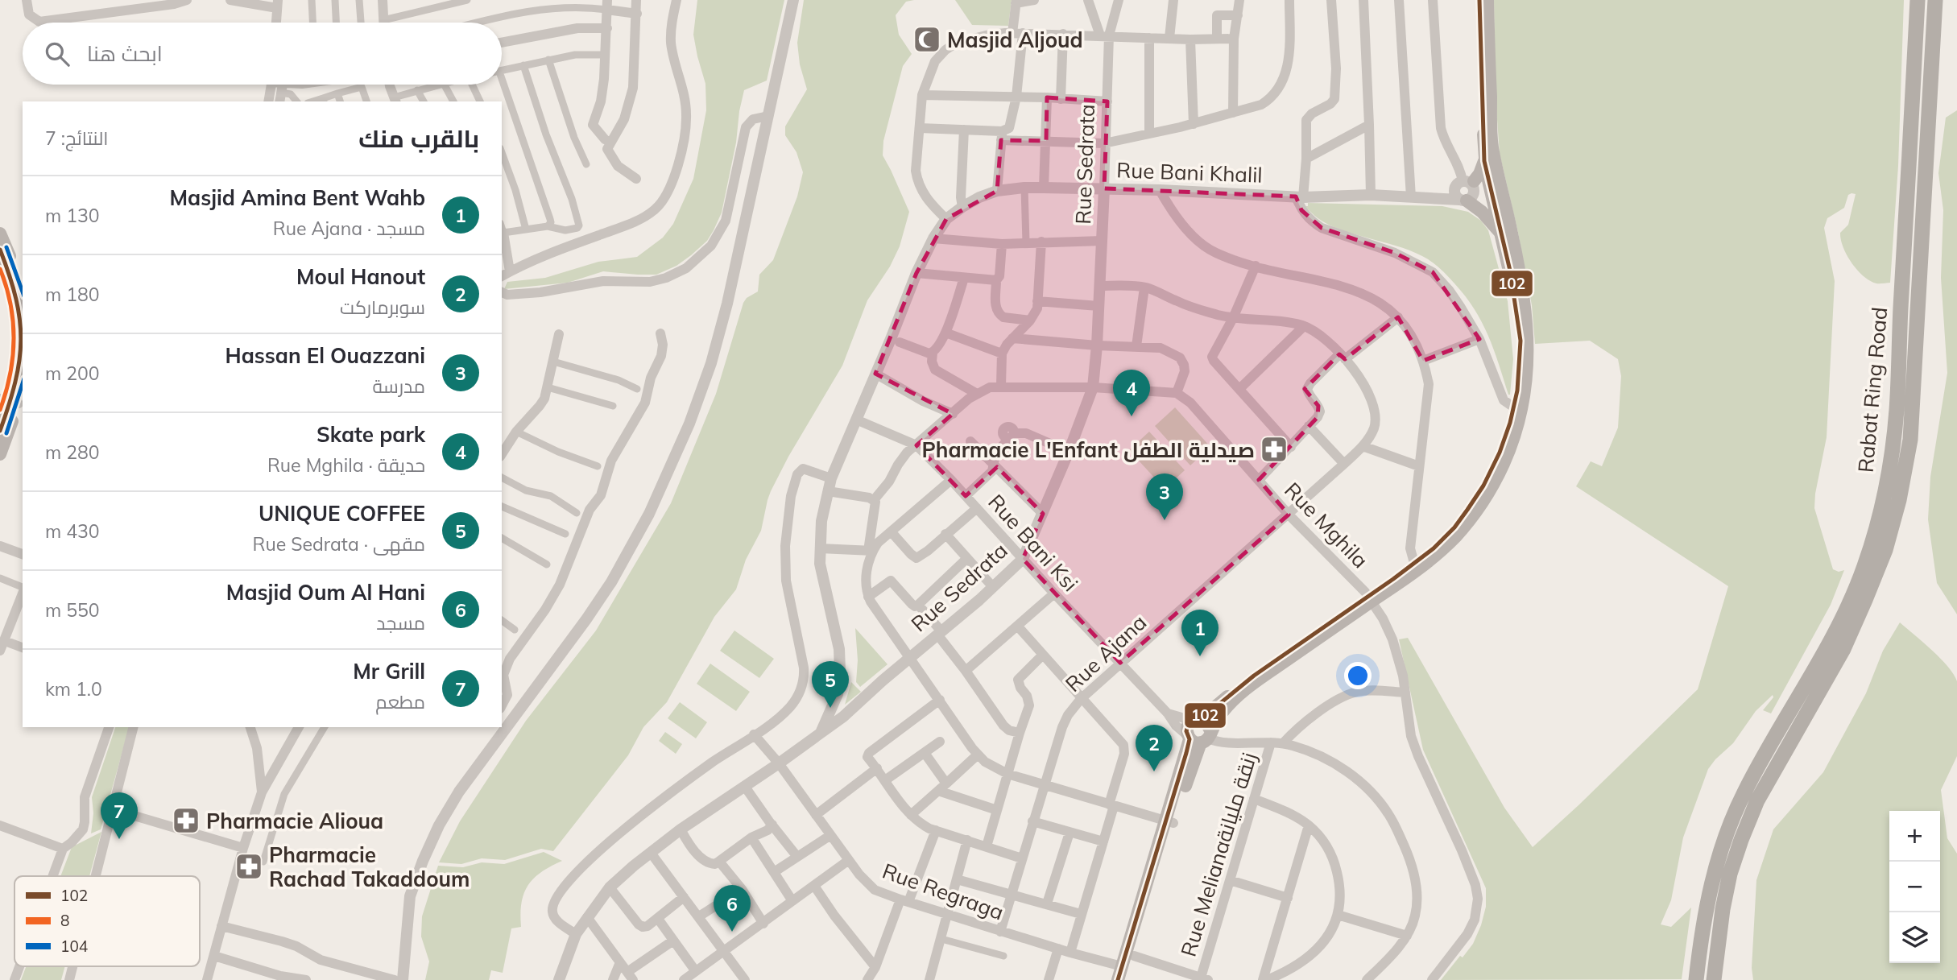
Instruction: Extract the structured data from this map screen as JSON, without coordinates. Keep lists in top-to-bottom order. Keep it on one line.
{"streets":{"highway":["Rabat Ring Road"],"street":["Rue Sedrata","Rue Bani Khalil","Rue Mghila","Rue Bani Ksi","Rue Ajana","Rue Melianaزنقة مليانة","Rue Regraga"]},"crossings":[["Rue Sedrata","Rue Bani Khalil"],["Rue Sedrata","Rue Bani Ksi"],["Rue Sedrata","Rue Regraga"],["Rue Bani Khalil","Rue Bani Ksi"],["Rue Mghila","Rue Ajana"],["Rue Bani Ksi","Rue Ajana"],["Rue Ajana","Rue Regraga"]],"places":{"mosque":["Masjid Aljoud"],"pharmacy":["Pharmacie L'Enfant صيدلية الطفل","Pharmacie Alioua","Pharmacie Rachad Takaddoum"]},"lines":["transit line 102","transit line 104","transit line 8"],"legend":["102","8","104"],"page":{"search":"ابحث هنا","heading":["بالقرب منك","النتائج: 7"],"list":[{"mark":"1","name":"Masjid Amina Bent Wahb","note":"مسجد · Rue Ajana","value":"130 m"},{"mark":"2","name":"Moul Hanout","note":"سوبرماركت","value":"180 m"},{"mark":"3","name":"Hassan El Ouazzani","note":"مدرسة","value":"200 m"},{"mark":"4","name":"Skate park","note":"حديقة · Rue Mghila","value":"280 m"},{"mark":"5","name":"UNIQUE COFFEE","note":"مقهى · Rue Sedrata","value":"430 m"},{"mark":"6","name":"Masjid Oum Al Hani","note":"مسجد","value":"550 m"},{"mark":"7","name":"Mr Grill","note":"مطعم","value":"1.0 km"}],"pins":["4","3","1","5","2","7","6"],"map_buttons":["+","−"]}}
